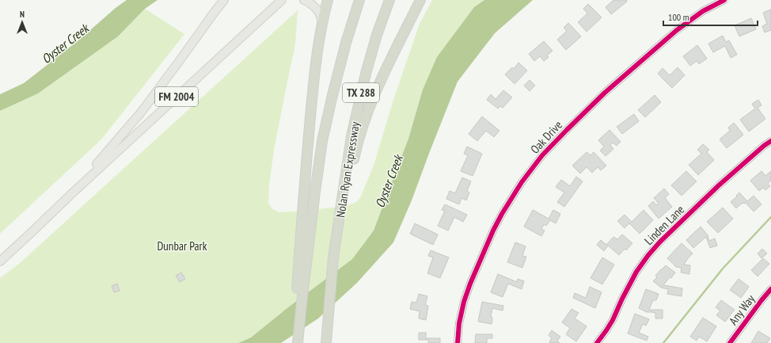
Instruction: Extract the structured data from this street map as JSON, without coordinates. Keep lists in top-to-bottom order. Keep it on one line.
{"streets":{"highway":["TX 288","Nolan Ryan Expressway"],"main road":["FM 2004"],"street":["Oak Drive","Linden Lane","Any Way"]},"water":["Oyster Creek"],"parks":["Dunbar Park"],"scale_bar":"100 m","north":"top"}
